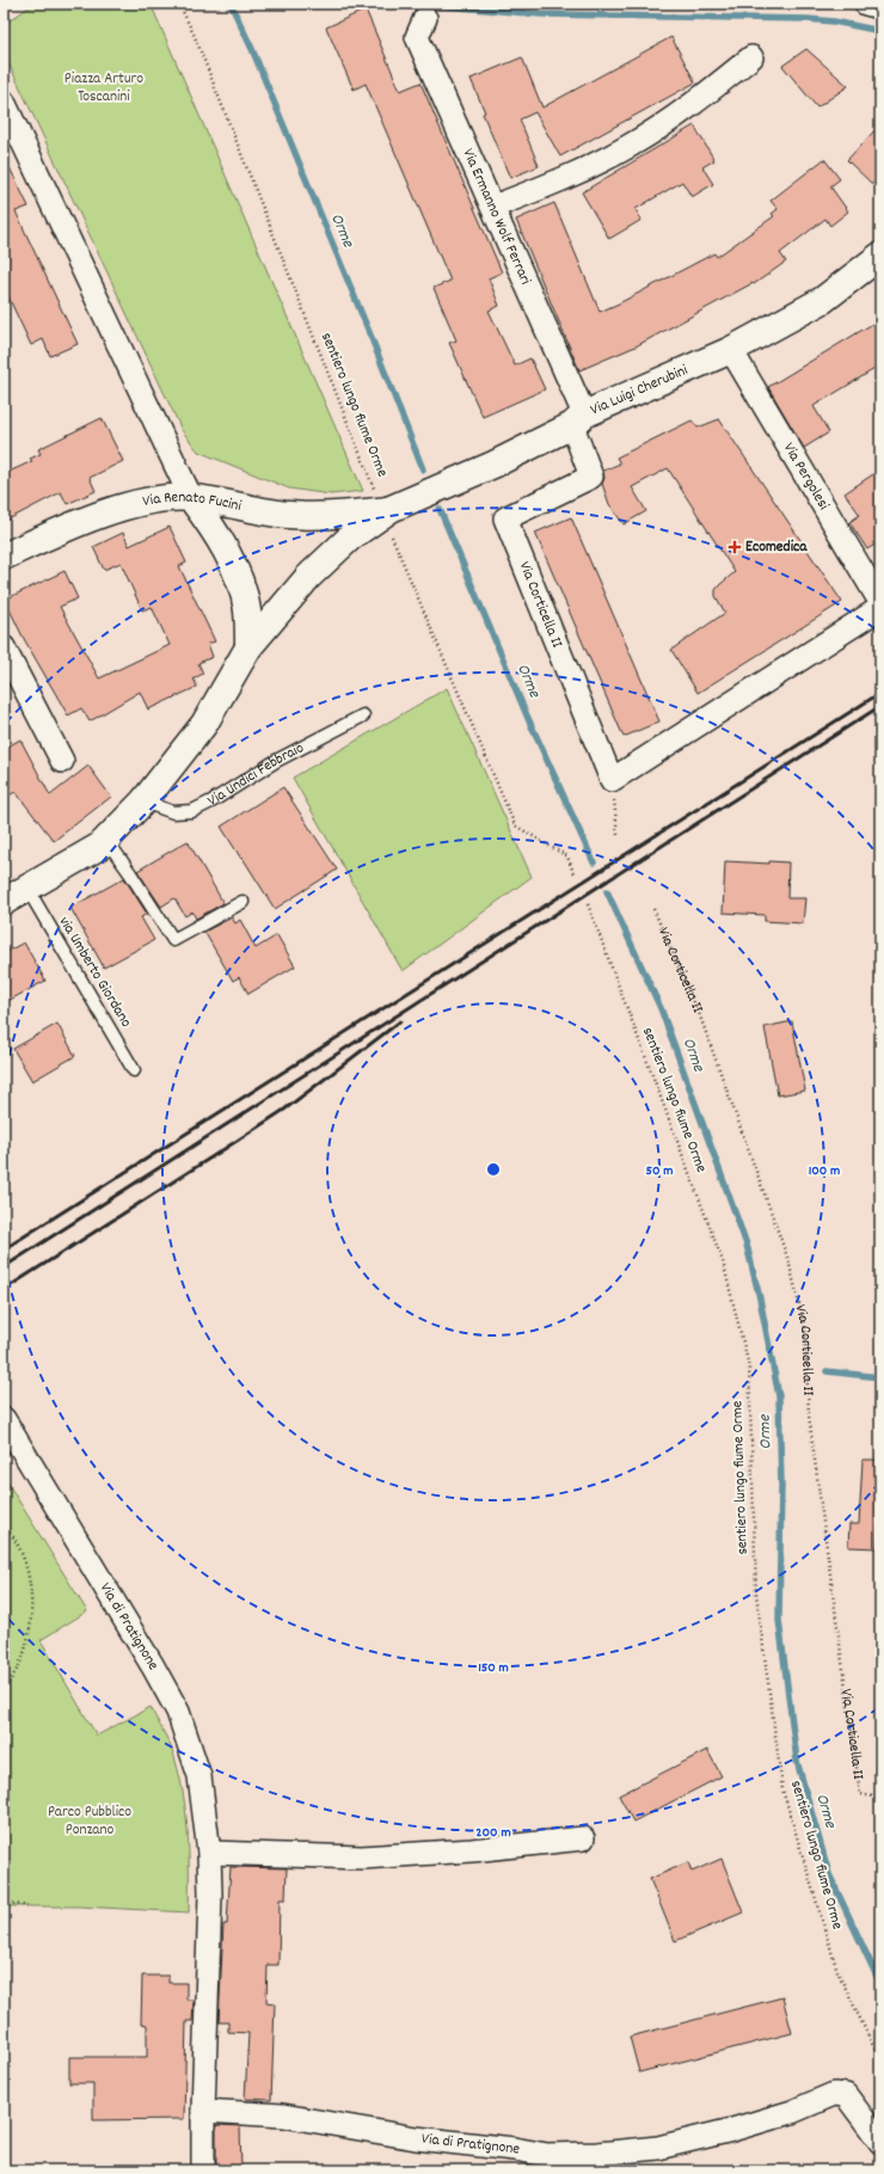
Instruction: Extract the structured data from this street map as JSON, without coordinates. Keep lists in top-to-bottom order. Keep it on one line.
{"streets":{"main road":["Via Luigi Cherubini","Via Renato Fucini"],"street":["Via Ermanno Wolf Ferrari","Via Pergolesi","Via Corticella II","Via di Pratignone"],"lane":["Via Undici Febbraio","via Umberto Giordano"],"path":["sentiero lungo fiume Orme"]},"crossings":[["Via Ermanno Wolf Ferrari","Via Luigi Cherubini"],["Via Ermanno Wolf Ferrari","Via Corticella II"],["Via Luigi Cherubini","Via Pergolesi"],["Via Luigi Cherubini","Via Renato Fucini"],["Via Luigi Cherubini","Via Corticella II"],["sentiero lungo fiume Orme","Via Renato Fucini"]],"water":["Orme"],"parks":["Piazza Arturo Toscanini","Parco Pubblico Ponzano"],"places":{"health":["Ecomedica"]},"rings":["50 m","100 m","150 m","200 m"]}
